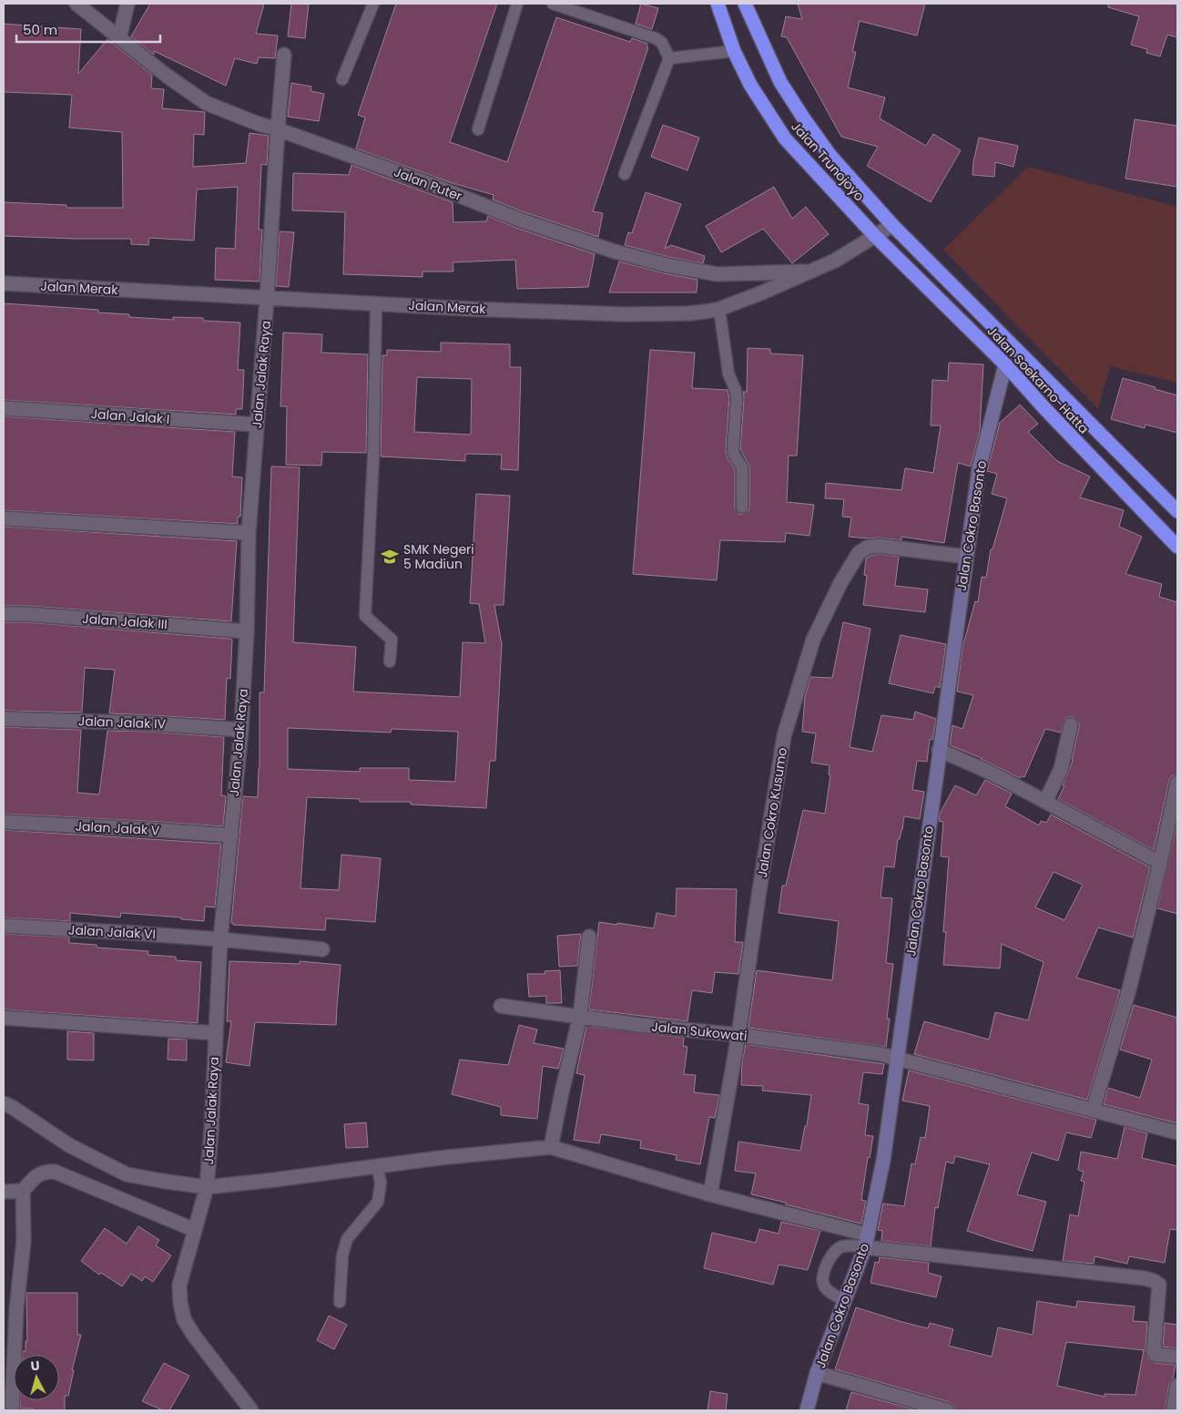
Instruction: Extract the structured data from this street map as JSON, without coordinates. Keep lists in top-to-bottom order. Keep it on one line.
{"streets":{"highway":["Jalan Trunojoyo","Jalan Soekarno-Hatta"],"street":["Jalan Puter","Jalan Merak","Jalan Jalak Raya","Jalan Jalak I","Jalan Cokro Basonto","Jalan Jalak III","Jalan Jalak IV","Jalan Cokro Kusumo","Jalan Jalak V","Jalan Jalak VI","Jalan Sukowati"]},"crossings":[["Jalan Trunojoyo","Jalan Merak"],["Jalan Trunojoyo","Jalan Soekarno-Hatta"],["Jalan Puter","Jalan Merak"],["Jalan Puter","Jalan Jalak Raya"],["Jalan Merak","Jalan Jalak Raya"],["Jalan Merak","Jalan Soekarno-Hatta"],["Jalan Jalak Raya","Jalan Jalak I"],["Jalan Jalak Raya","Jalan Jalak III"],["Jalan Jalak Raya","Jalan Jalak IV"],["Jalan Jalak Raya","Jalan Jalak V"],["Jalan Jalak Raya","Jalan Jalak VI"],["Jalan Soekarno-Hatta","Jalan Cokro Basonto"],["Jalan Cokro Basonto","Jalan Cokro Kusumo"],["Jalan Cokro Basonto","Jalan Sukowati"],["Jalan Cokro Kusumo","Jalan Sukowati"]],"places":{"school or university":["SMK Negeri 5 Madiun"]},"scale_bar":"50 m","north":"top"}
